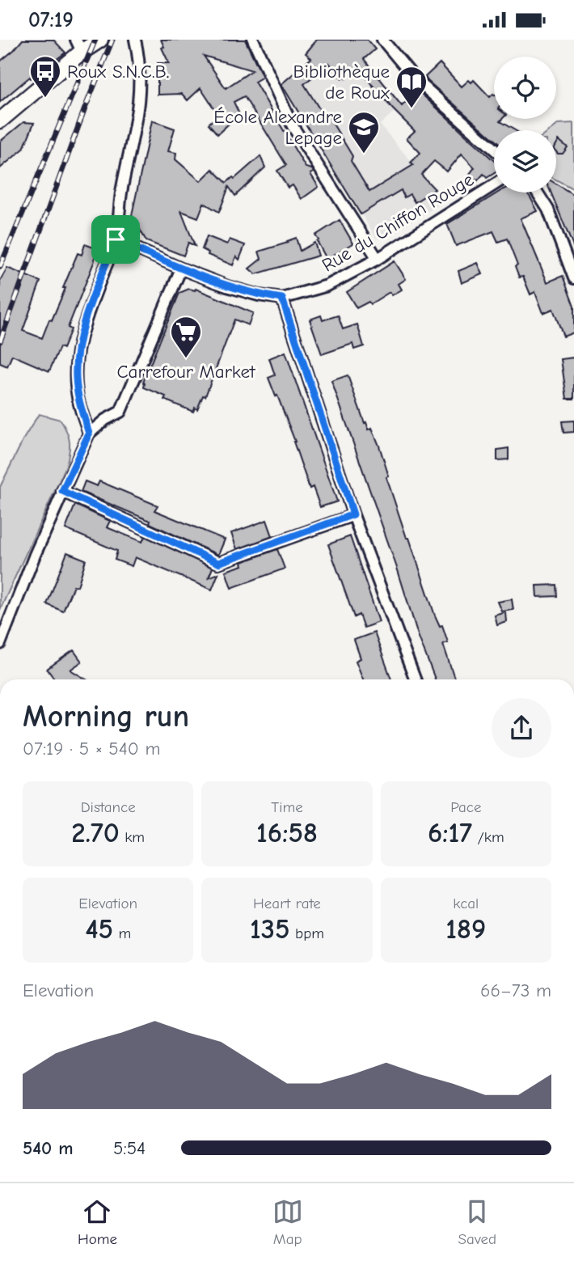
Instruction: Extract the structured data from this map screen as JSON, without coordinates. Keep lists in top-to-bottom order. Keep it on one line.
{"streets":{"street":["Rue du Chiffon Rouge"]},"places":{"bus stop":["Roux S.N.C.B."],"library":["Bibliothèque de Roux"],"school or university":["École Alexandre Lepage"],"supermarket":["Carrefour Market"]},"page":{"status":"07:19","heading":["Morning run","07:19 · 5 × 540 m"],"stats":[["Distance","2.70 km"],["Time","16:58"],["Pace","6:17 /km"],["Elevation","45 m"],["Heart rate","135 bpm"],["kcal","189"]],"chart":["Elevation","66–73 m"],"list":[{"name":"540 m","note":"5:54"}],"tabs":["Home","Map","Saved"]}}
